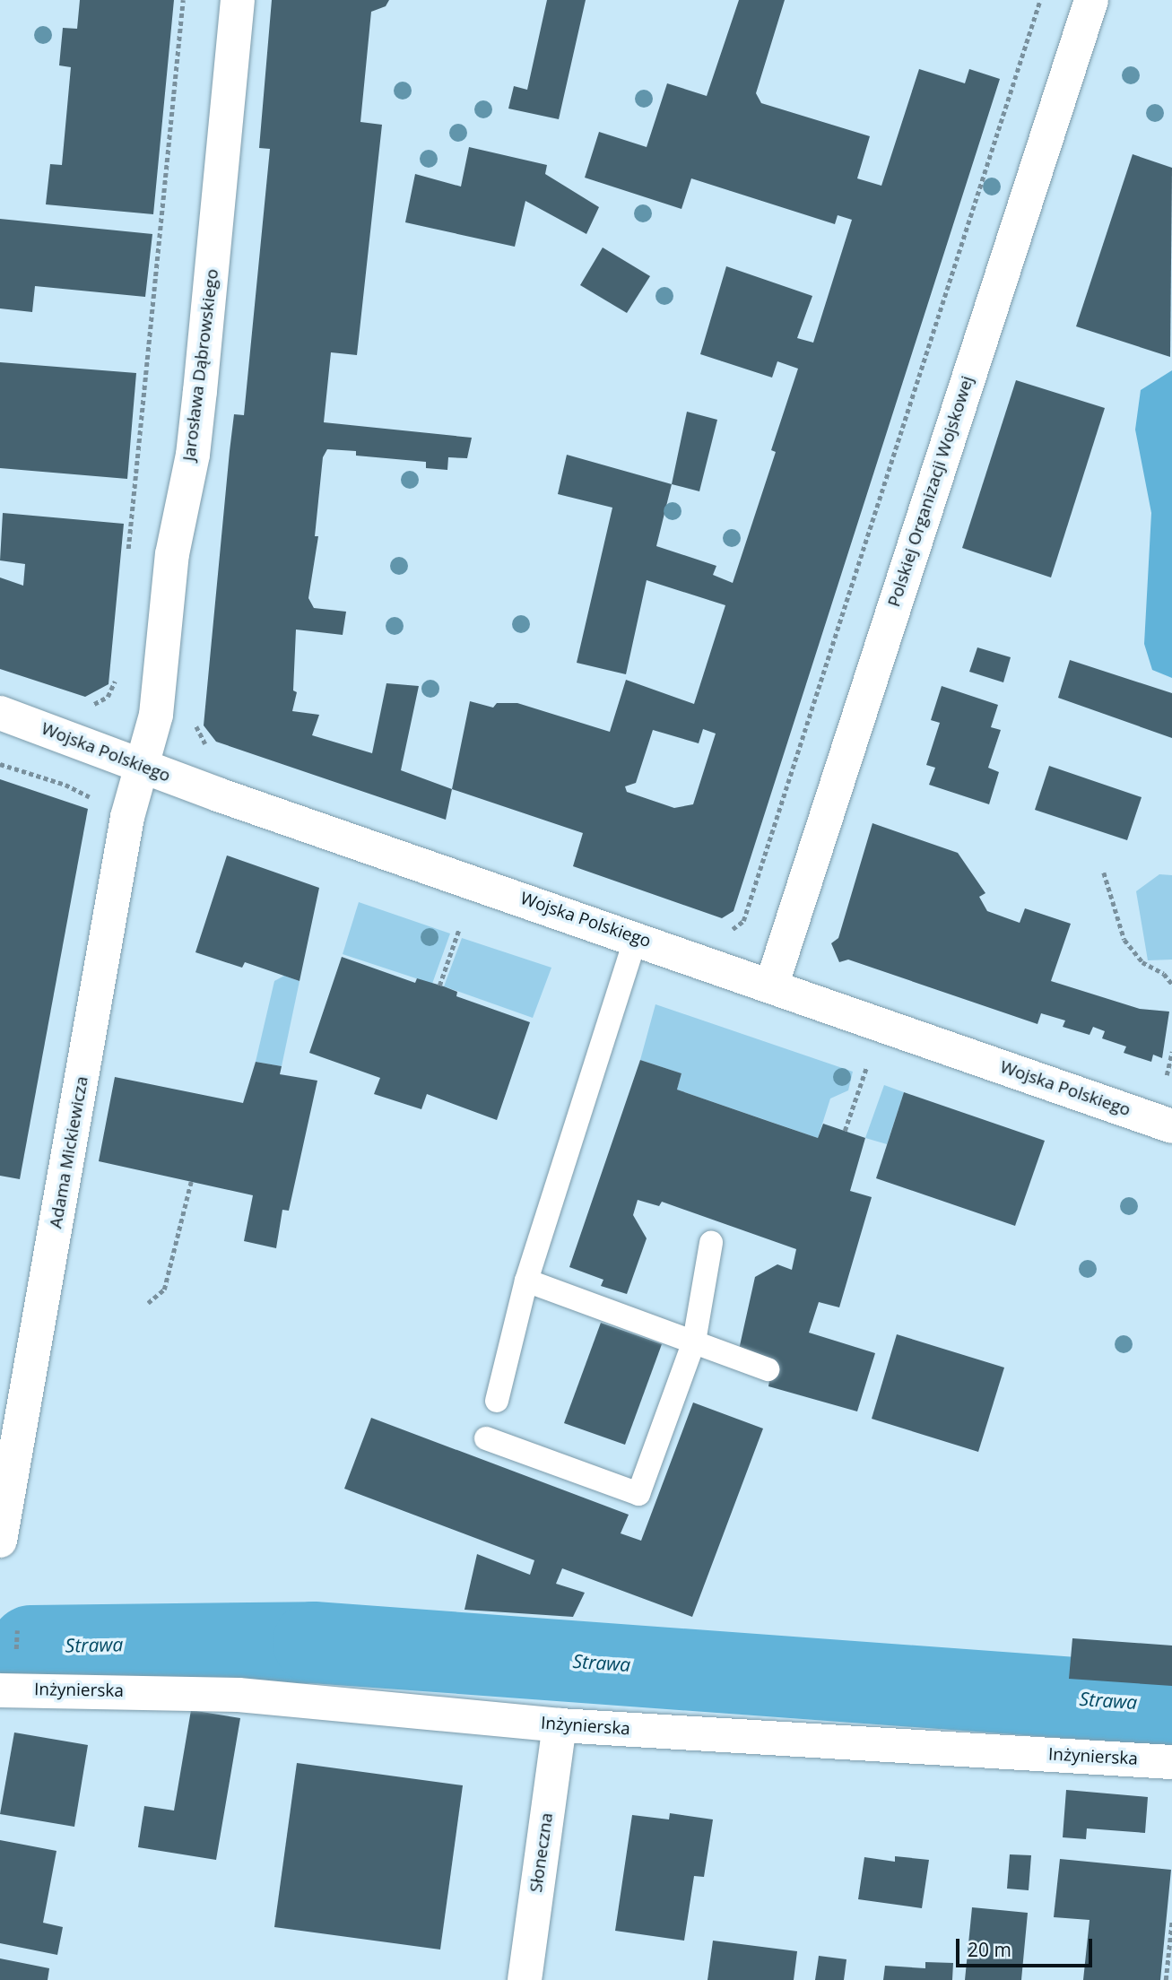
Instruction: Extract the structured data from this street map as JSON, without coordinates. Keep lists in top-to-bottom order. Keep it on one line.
{"streets":{"street":["Jarosława Dąbrowskiego","Polskiej Organizacji Wojskowej","Wojska Polskiego","Adama Mickiewicza","Inżynierska","Słoneczna"]},"crossings":[["Jarosława Dąbrowskiego","Wojska Polskiego"],["Jarosława Dąbrowskiego","Adama Mickiewicza"],["Polskiej Organizacji Wojskowej","Wojska Polskiego"],["Wojska Polskiego","Adama Mickiewicza"],["Inżynierska","Słoneczna"]],"water":["Strawa"],"scale_bar":"20 m"}
